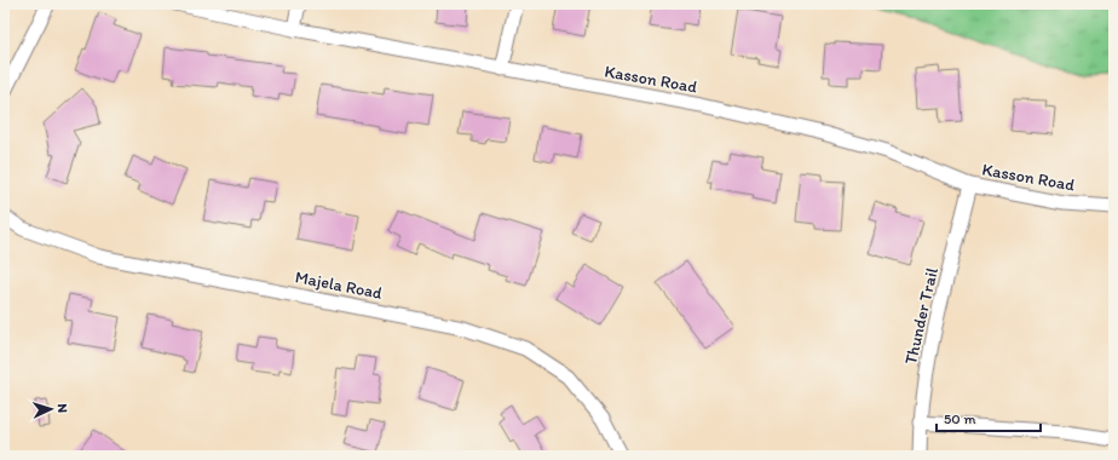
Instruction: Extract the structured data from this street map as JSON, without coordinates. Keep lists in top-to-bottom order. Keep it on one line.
{"streets":{"street":["Kasson Road","Majela Road","Thunder Trail"]},"crossings":[["Kasson Road","Thunder Trail"]],"scale_bar":"50 m","north":"right"}
